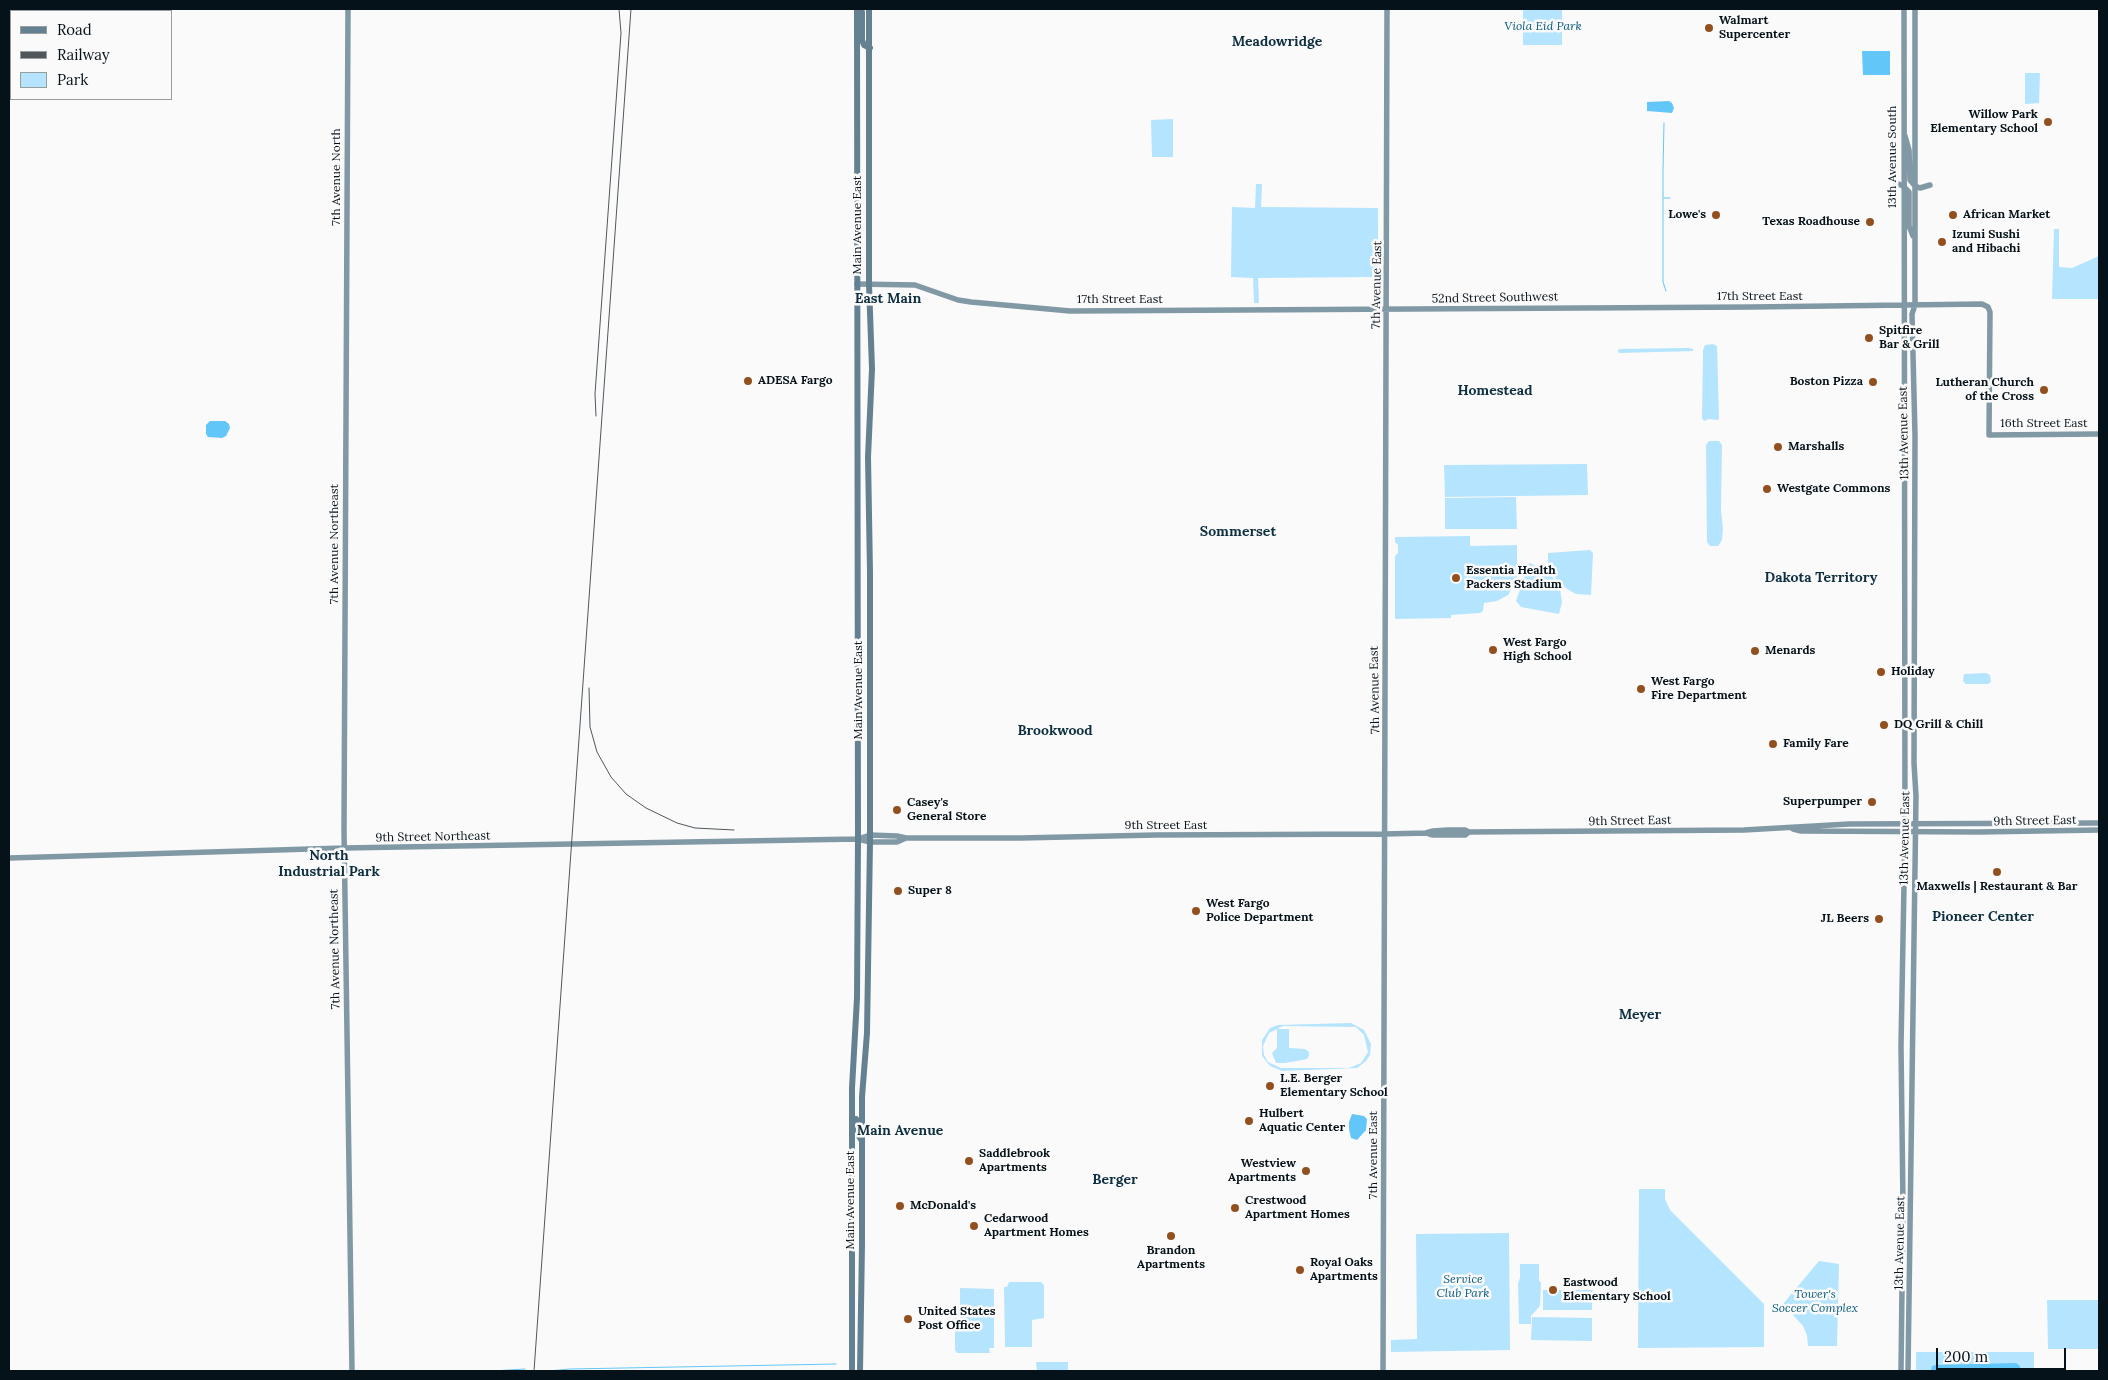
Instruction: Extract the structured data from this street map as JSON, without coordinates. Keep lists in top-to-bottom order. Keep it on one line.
{"streets":{"main road":["Main Avenue East"],"street":["13th Avenue South","7th Avenue North","7th Avenue East","17th Street East","52nd Street Southwest","16th Street East","13th Avenue East","7th Avenue Northeast","9th Street East","9th Street Northeast"]},"crossings":[["13th Avenue South","17th Street East"],["13th Avenue South","13th Avenue East"],["7th Avenue North","7th Avenue Northeast"],["Main Avenue East","17th Street East"],["Main Avenue East","9th Street East"],["Main Avenue East","9th Street Northeast"],["7th Avenue East","17th Street East"],["7th Avenue East","52nd Street Southwest"],["7th Avenue East","9th Street East"],["17th Street East","52nd Street Southwest"],["17th Street East","16th Street East"],["17th Street East","13th Avenue East"],["13th Avenue East","9th Street East"],["7th Avenue Northeast","9th Street Northeast"],["9th Street East","9th Street Northeast"]],"districts":["Meadowridge","East Main","Homestead","Sommerset","Dakota Territory","Brookwood","North Industrial Park","Pioneer Center","Meyer","Main Avenue","Berger"],"parks":["Viola Eid Park","Service Club Park","Tower's Soccer Complex"],"places":["Walmart Supercenter","Willow Park Elementary School","Lowe's","African Market","Texas Roadhouse","Izumi Sushi and Hibachi","Spitfire Bar & Grill","ADESA Fargo","Boston Pizza","Lutheran Church of the Cross","Marshalls","Westgate Commons","Essentia Health Packers Stadium","West Fargo High School","Menards","Holiday","West Fargo Fire Department","DQ Grill & Chill","Family Fare","Superpumper","Casey's General Store","Maxwells | Restaurant & Bar","Super 8","West Fargo Police Department","JL Beers","L.E. Berger Elementary School","Hulbert Aquatic Center","Saddlebrook Apartments","Westview Apartments","McDonald's","Crestwood Apartment Homes","Cedarwood Apartment Homes","Brandon Apartments","Royal Oaks Apartments","Eastwood Elementary School","United States Post Office"],"legend":["Road","Railway","Park"],"scale_bar":"200 m"}
